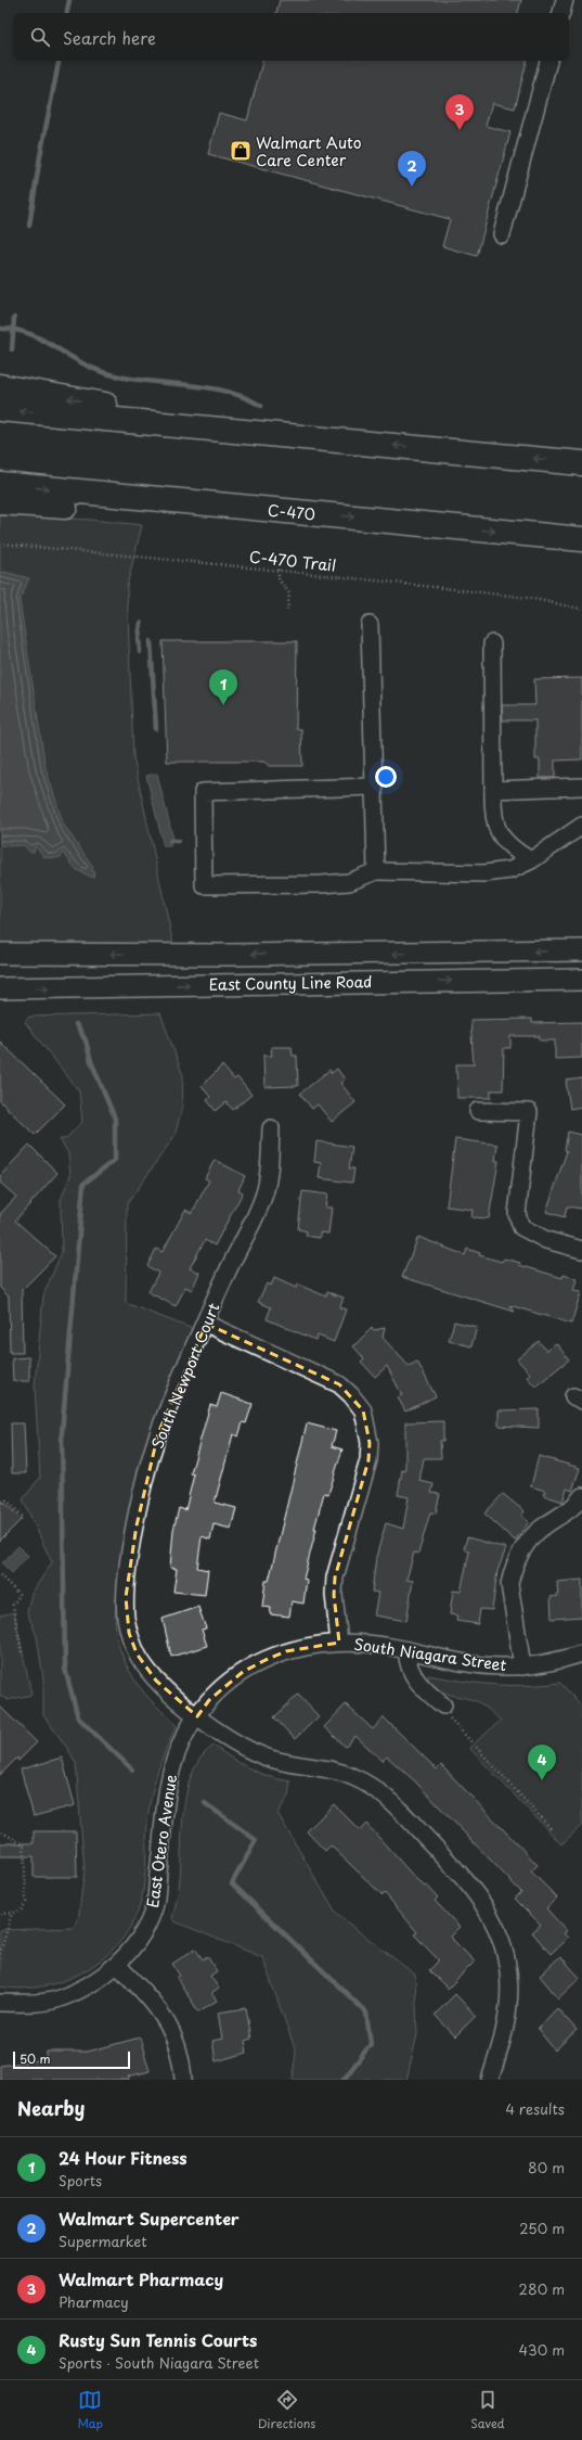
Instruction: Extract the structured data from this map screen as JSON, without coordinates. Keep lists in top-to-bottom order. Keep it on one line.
{"streets":{"highway":["C-470"],"main road":["East County Line Road"],"street":["South Newport Court","South Niagara Street","East Otero Avenue"],"path":["C-470 Trail"]},"crossings":[["South Newport Court","South Niagara Street"],["South Newport Court","East Otero Avenue"],["South Niagara Street","East Otero Avenue"]],"places":{"shop":["Walmart Auto Care Center"]},"scale_bar":"50 m","page":{"search":"Search here","pins":["3","2","1","4"],"scale":"50 m","heading":["Nearby","4 results"],"list":[{"mark":"1","name":"24 Hour Fitness","note":"Sports","value":"80 m"},{"mark":"2","name":"Walmart Supercenter","note":"Supermarket","value":"250 m"},{"mark":"3","name":"Walmart Pharmacy","note":"Pharmacy","value":"280 m"},{"mark":"4","name":"Rusty Sun Tennis Courts","note":"Sports · South Niagara Street","value":"430 m"}],"nav":["Map","Directions","Saved"]}}
